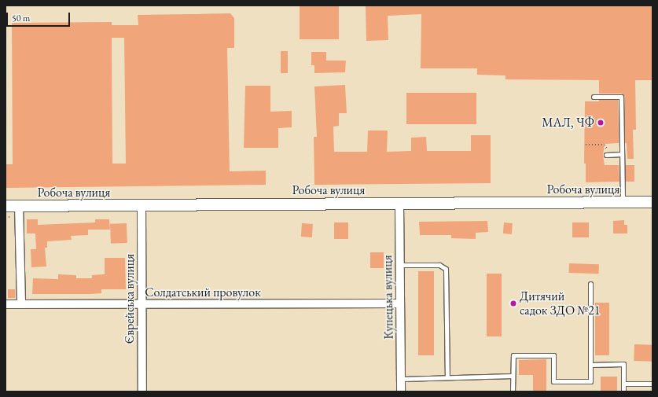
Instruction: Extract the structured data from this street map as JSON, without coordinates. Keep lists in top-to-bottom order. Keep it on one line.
{"streets":{"street":["Робоча вулиця","Солдатський провулок","Купецька вулиця","Єврейська вулиця"]},"crossings":[["Робоча вулиця","Купецька вулиця"],["Робоча вулиця","Єврейська вулиця"],["Солдатський провулок","Купецька вулиця"],["Солдатський провулок","Єврейська вулиця"]],"places":["МАЛ, ЧФ","Дитячий садок ЗДО №21"],"scale_bar":"50 m"}
